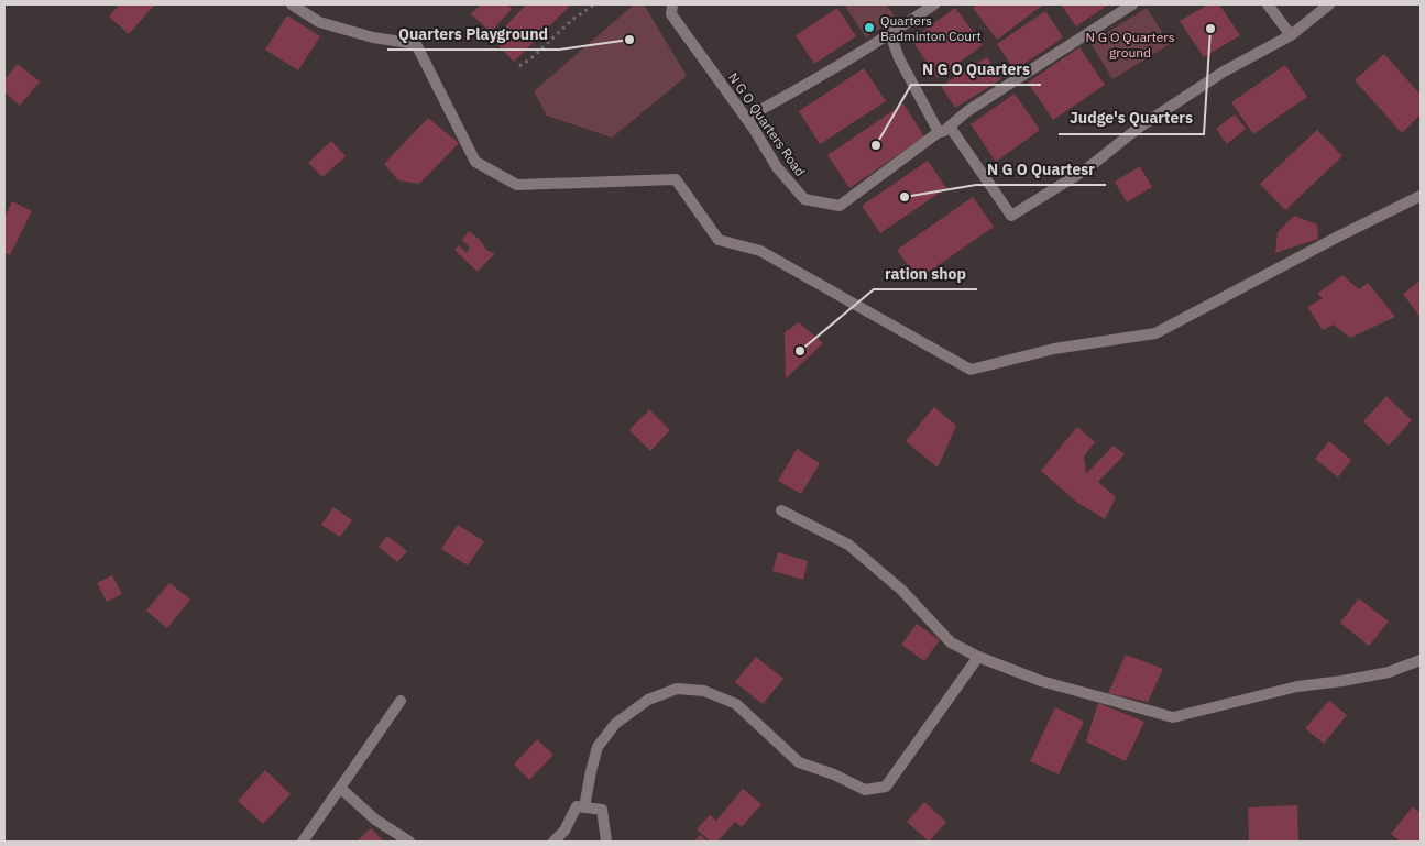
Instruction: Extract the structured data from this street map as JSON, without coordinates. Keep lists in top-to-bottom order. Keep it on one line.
{"streets":{"street":["N G O Quarters Road"]},"parks":["N G O Quarters ground"],"places":["Quarters Badminton Court","Judge's Quarters","Quarters Playground","N G O Quarters","N G O Quartesr","ration shop"]}
